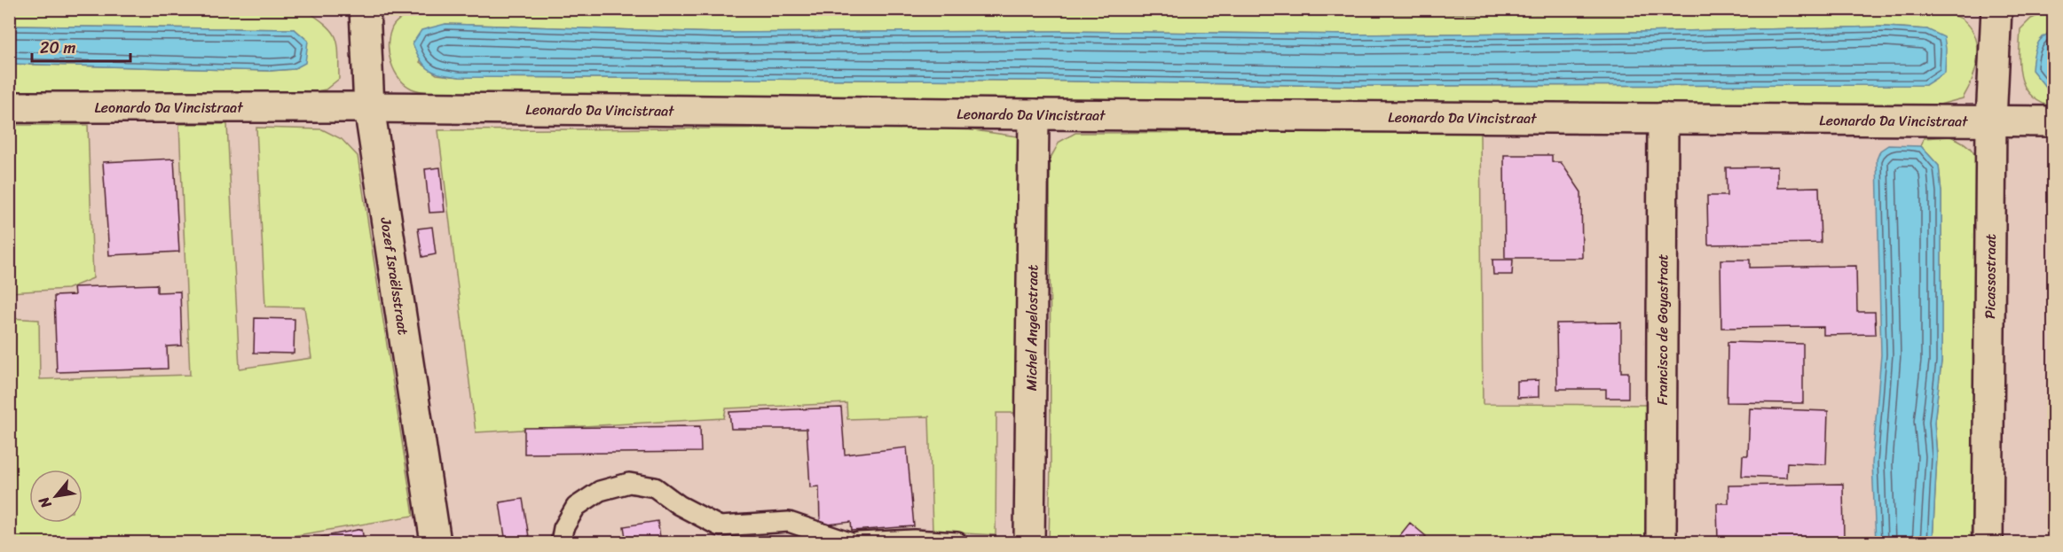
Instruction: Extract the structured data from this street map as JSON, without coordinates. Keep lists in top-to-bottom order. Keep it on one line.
{"streets":{"street":["Leonardo Da Vincistraat","Picassostraat","Jozef Israëlsstraat","Michel Angelostraat","Francisco de Goyastraat"]},"crossings":[["Leonardo Da Vincistraat","Picassostraat"],["Leonardo Da Vincistraat","Jozef Israëlsstraat"],["Leonardo Da Vincistraat","Michel Angelostraat"],["Leonardo Da Vincistraat","Francisco de Goyastraat"]],"scale_bar":"20 m","north":"bottom left"}
